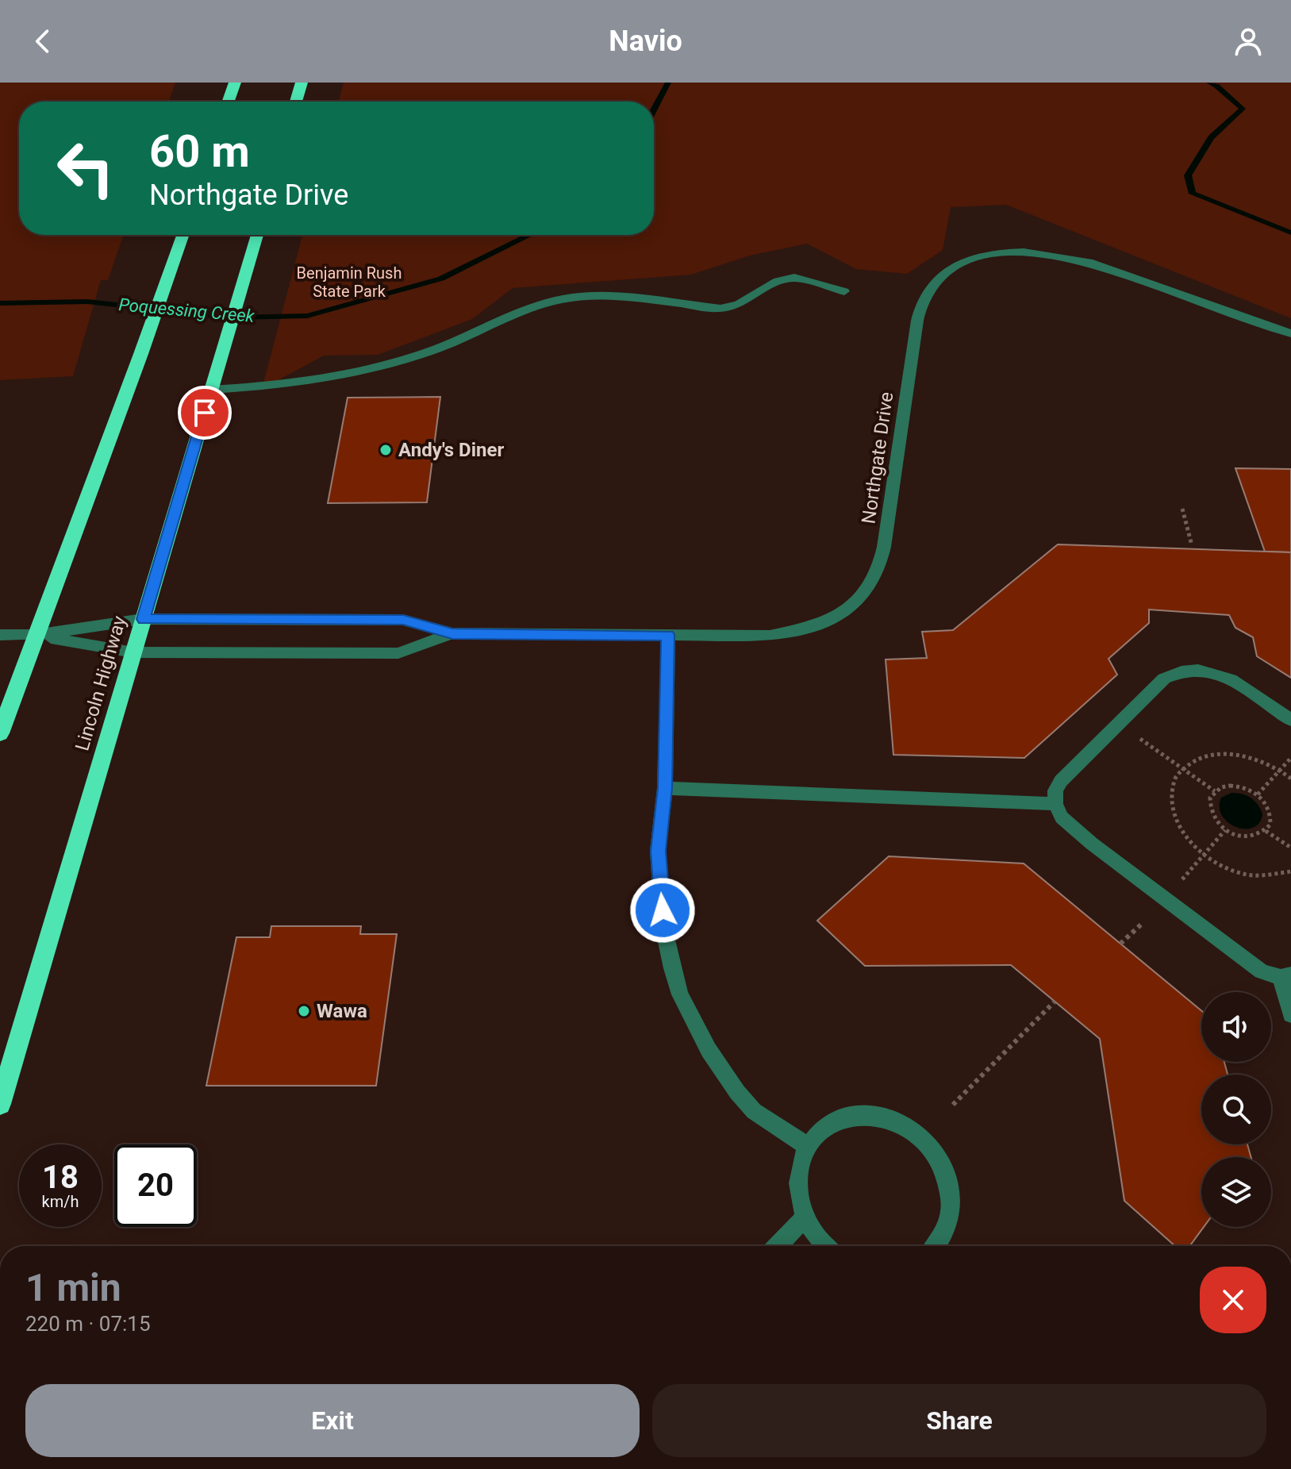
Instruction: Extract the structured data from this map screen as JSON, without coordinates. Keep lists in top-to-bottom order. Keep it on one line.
{"streets":{"highway":["Lincoln Highway"],"lane":["Northgate Drive"]},"crossings":[["Northgate Drive","Lincoln Highway"]],"water":["Poquessing Creek"],"parks":["Benjamin Rush State Park"],"places":["Andy's Diner","Wawa"],"page":{"header":"Navio","turn":["60 m","Northgate Drive"],"speed":"18 km/h","limit":"20","heading":["1 min","220 m · 07:15"],"buttons":["Exit","Share"]}}
